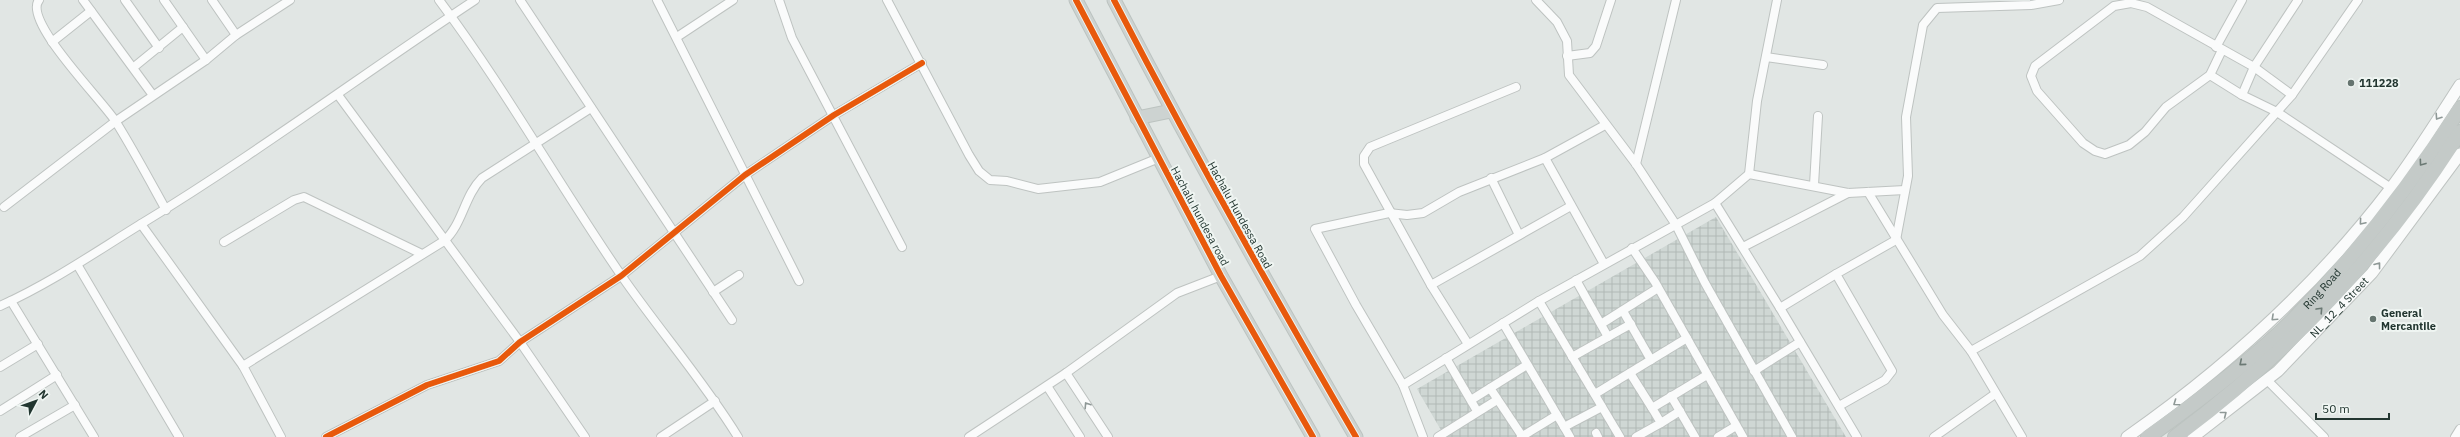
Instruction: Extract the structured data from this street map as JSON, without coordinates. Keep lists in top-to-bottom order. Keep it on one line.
{"streets":{"highway":["Ring Road"],"main road":["Hachalu Hundessa Road","Hachalu hundesa road"],"street":["NL_12_4 Street"]},"places":["111228","General Mercantile"],"scale_bar":"50 m","north":"top right"}
